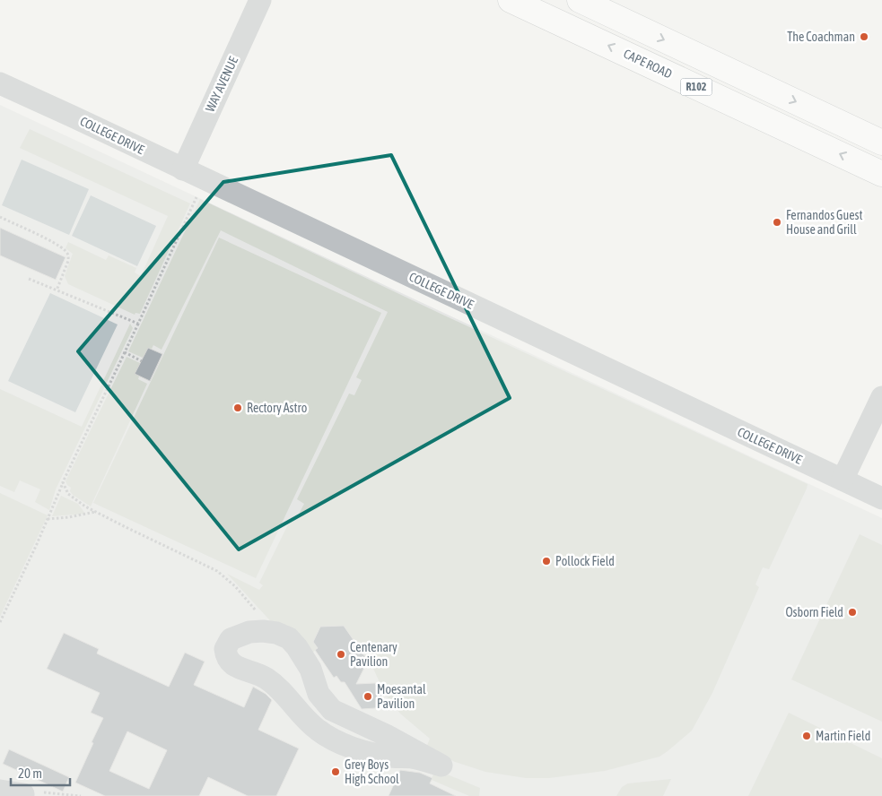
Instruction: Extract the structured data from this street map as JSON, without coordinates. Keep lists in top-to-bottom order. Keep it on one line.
{"streets":{"main road":["CAPE ROAD","R102"],"street":["WAY AVENUE","COLLEGE DRIVE"]},"crossings":[["WAY AVENUE","COLLEGE DRIVE"]],"places":["The Coachman","Fernandos Guest House and Grill","Rectory Astro","Pollock Field","Osborn Field","Centenary Pavilion","Moesantal Pavilion","Martin Field","Grey Boys High School"],"scale_bar":"20 m"}
